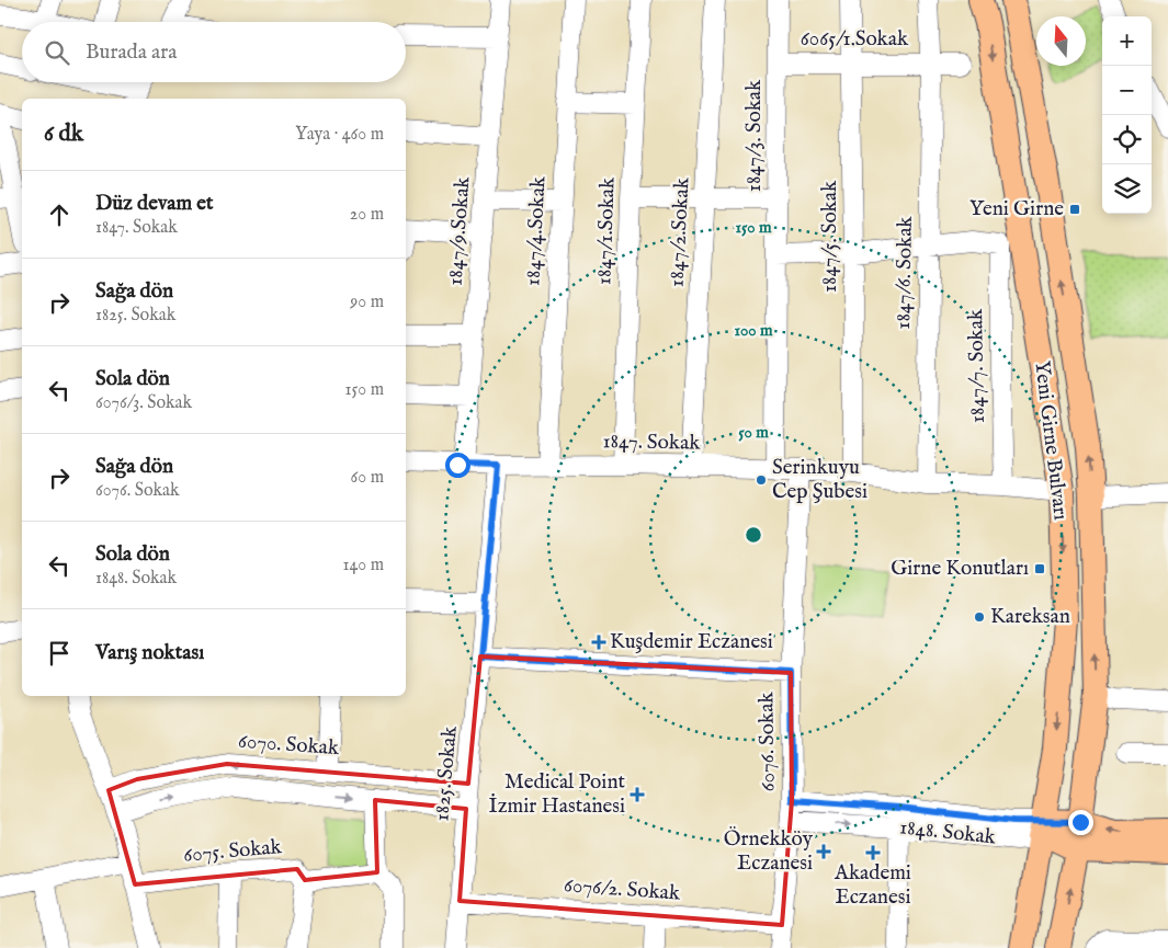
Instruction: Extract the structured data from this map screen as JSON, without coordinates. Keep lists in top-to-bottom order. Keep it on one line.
{"streets":{"main road":["Yeni Girne Bulvarı","1848. Sokak"],"street":["6065/1.Sokak","1847/3. Sokak","1847/9.Sokak","1847/4.Sokak","1847/1.Sokak","1847/2.Sokak","1847/5. Sokak","1847/6. Sokak","1847/7. Sokak","1847. Sokak","6076. Sokak","6070. Sokak","1825. Sokak","6075. Sokak","6076/2. Sokak"]},"crossings":[["6065/1.Sokak","1847/3. Sokak"],["6065/1.Sokak","1847/5. Sokak"],["6065/1.Sokak","1847/6. Sokak"],["1847/3. Sokak","1847. Sokak"],["1847/9.Sokak","1847. Sokak"],["1847/4.Sokak","1847. Sokak"],["1847/1.Sokak","1847. Sokak"],["1847/2.Sokak","1847. Sokak"],["1847/5. Sokak","1847. Sokak"],["1847/6. Sokak","1847/7. Sokak"],["1847/6. Sokak","1847. Sokak"],["1847/7. Sokak","1847. Sokak"],["Yeni Girne Bulvarı","1847. Sokak"],["Yeni Girne Bulvarı","1848. Sokak"],["1847. Sokak","6076. Sokak"],["1847. Sokak","1825. Sokak"],["6076. Sokak","1848. Sokak"],["6076. Sokak","6076/2. Sokak"],["6070. Sokak","1825. Sokak"],["1825. Sokak","6076/2. Sokak"]],"places":{"transit":["Yeni Girne","Girne Konutları"],"other":["Serinkuyu Cep Şubesi","Kareksan"],"health":["Kuşdemir Eczanesi","Medical Point İzmir Hastanesi","Örnekköy Eczanesi","Akademi Eczanesi"]},"north":"top","page":{"map_buttons":["+","−"],"search":"Burada ara","heading":["6 dk","Yaya · 460 m"],"list":[["Düz devam et","1847. Sokak","20 m"],["Sağa dön","1825. Sokak","90 m"],["Sola dön","6076/3. Sokak","150 m"],["Sağa dön","6076. Sokak","60 m"],["Sola dön","1848. Sokak","140 m"],"Varış noktası"]},"rings":["150 m","100 m","50 m"]}
